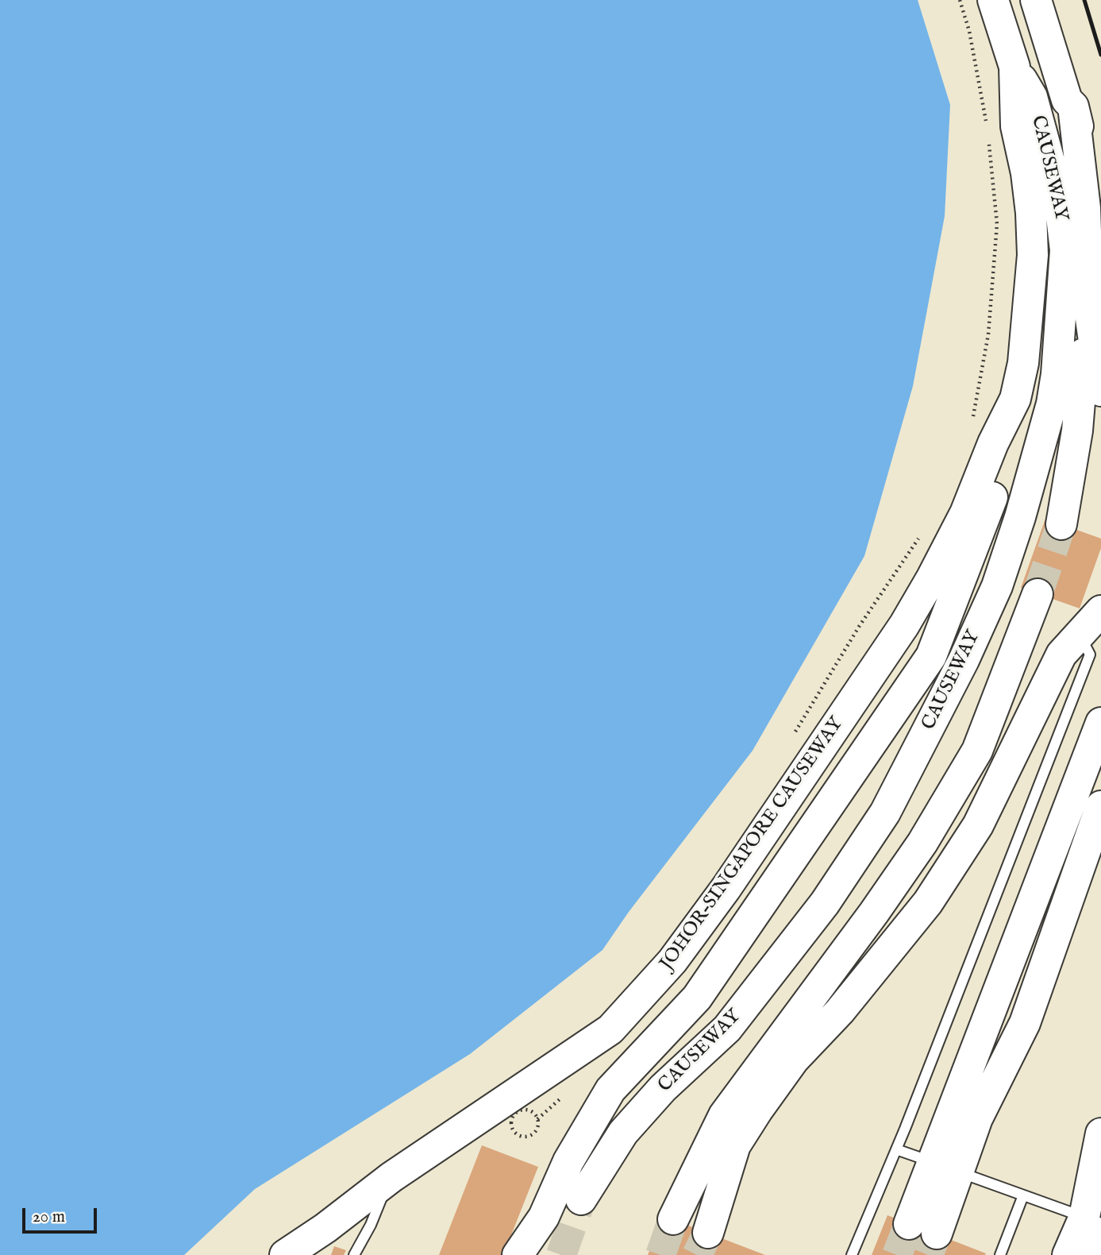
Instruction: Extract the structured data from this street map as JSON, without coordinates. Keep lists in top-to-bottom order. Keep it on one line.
{"streets":{"highway":["CAUSEWAY","JOHOR–SINGAPORE CAUSEWAY"]},"crossings":[["CAUSEWAY","JOHOR–SINGAPORE CAUSEWAY"]],"scale_bar":"20 m"}
